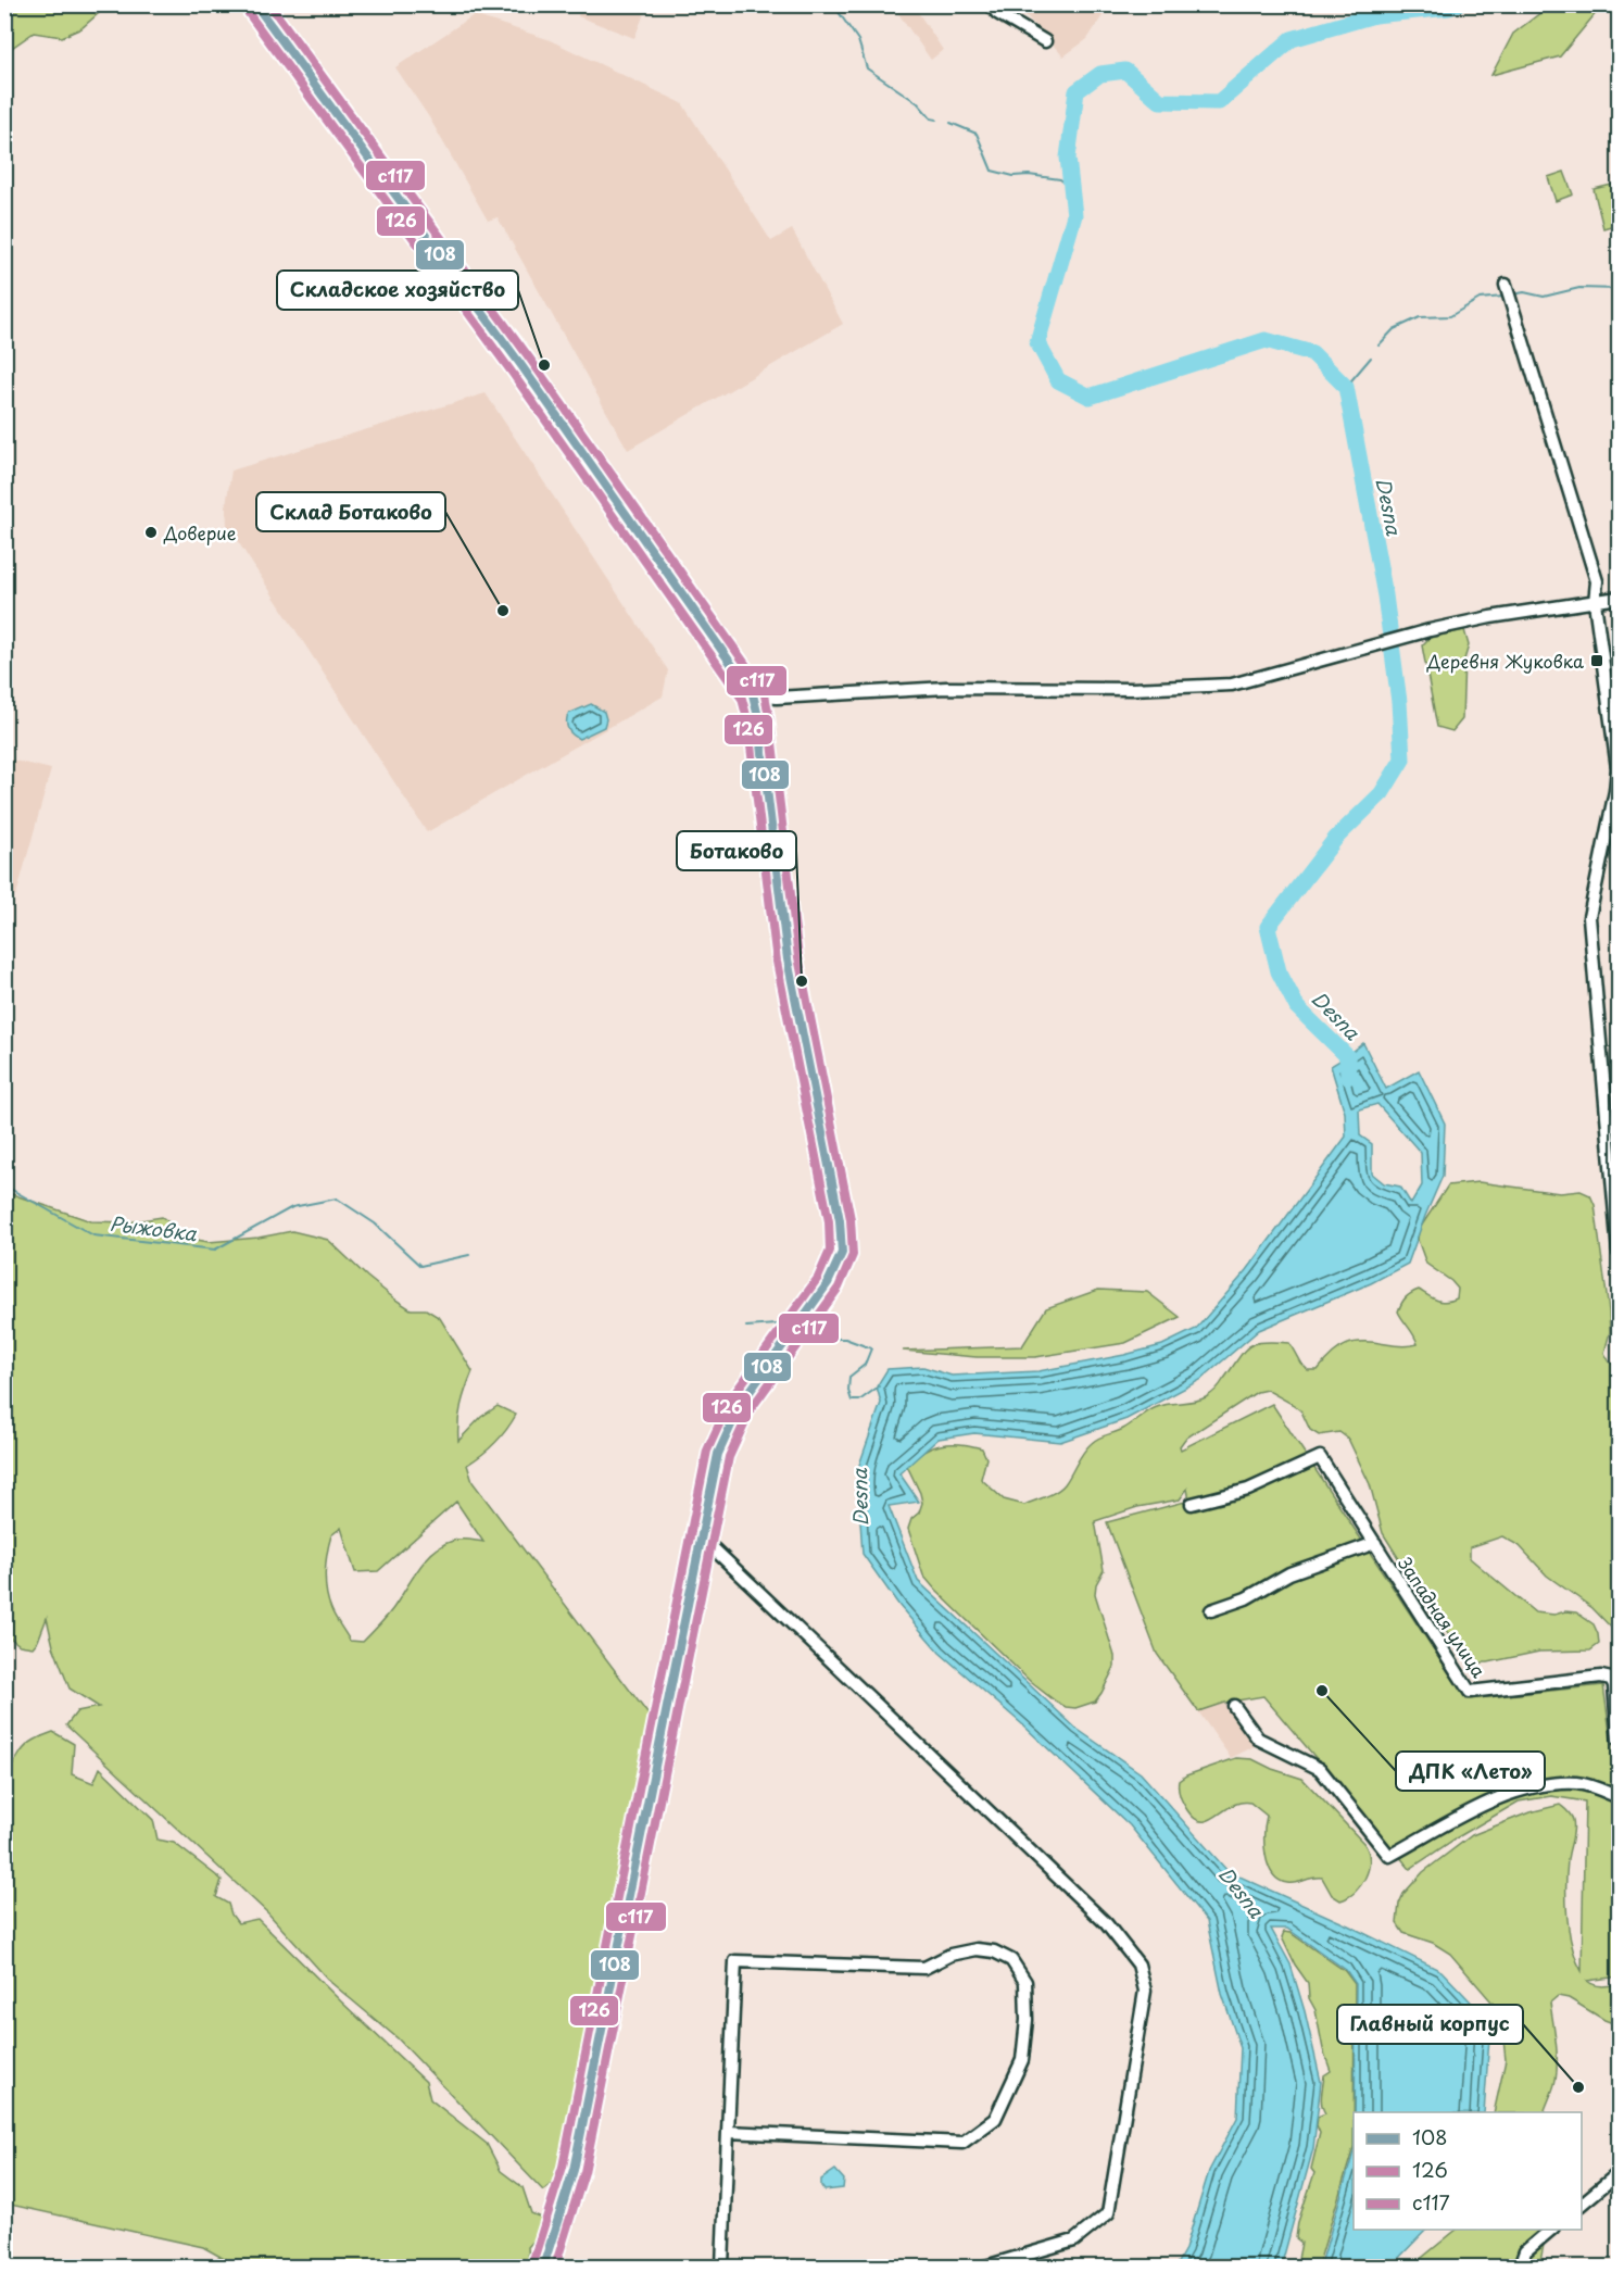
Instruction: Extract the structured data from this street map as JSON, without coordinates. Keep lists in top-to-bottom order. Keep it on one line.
{"streets":{"street":["Западная улица"]},"water":["Desna","Рыжовка"],"places":{"other":["Складское хозяйство","Доверие","Склад Ботаково","Ботаково","ДПК «Лето»","Главный корпус"],"transit":["Деревня Жуковка"]},"lines":["transit line 108","transit line с117","transit line 126"],"legend":["108","126","с117"]}
